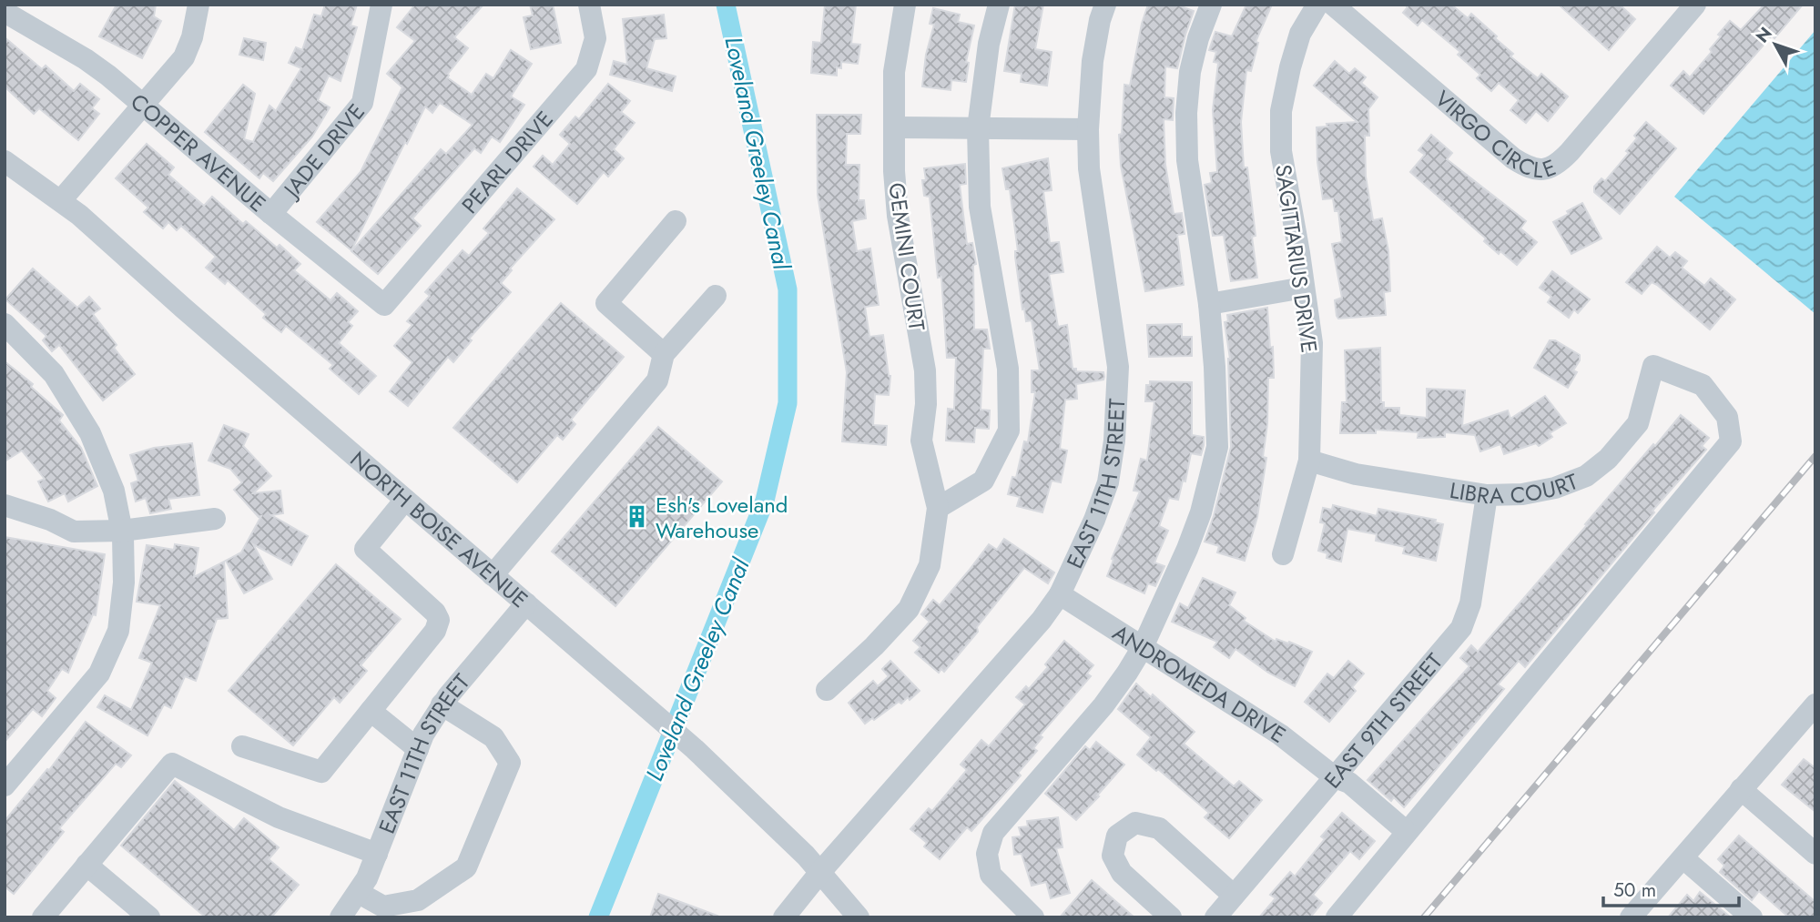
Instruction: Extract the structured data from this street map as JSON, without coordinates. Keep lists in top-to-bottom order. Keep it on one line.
{"streets":{"street":["VIRGO CIRCLE","JADE DRIVE","COPPER AVENUE","PEARL DRIVE","GEMINI COURT","SAGITTARIUS DRIVE","LIBRA COURT","EAST 11TH STREET","NORTH BOISE AVENUE","ANDROMEDA DRIVE","EAST 9TH STREET"]},"crossings":[["JADE DRIVE","COPPER AVENUE"],["COPPER AVENUE","PEARL DRIVE"],["SAGITTARIUS DRIVE","LIBRA COURT"],["LIBRA COURT","ANDROMEDA DRIVE"],["LIBRA COURT","EAST 9TH STREET"],["EAST 11TH STREET","NORTH BOISE AVENUE"],["EAST 11TH STREET","ANDROMEDA DRIVE"],["ANDROMEDA DRIVE","EAST 9TH STREET"]],"water":["Loveland Greeley Canal"],"places":{"building":["Esh's Loveland Warehouse"]},"scale_bar":"50 m","north":"top left"}
